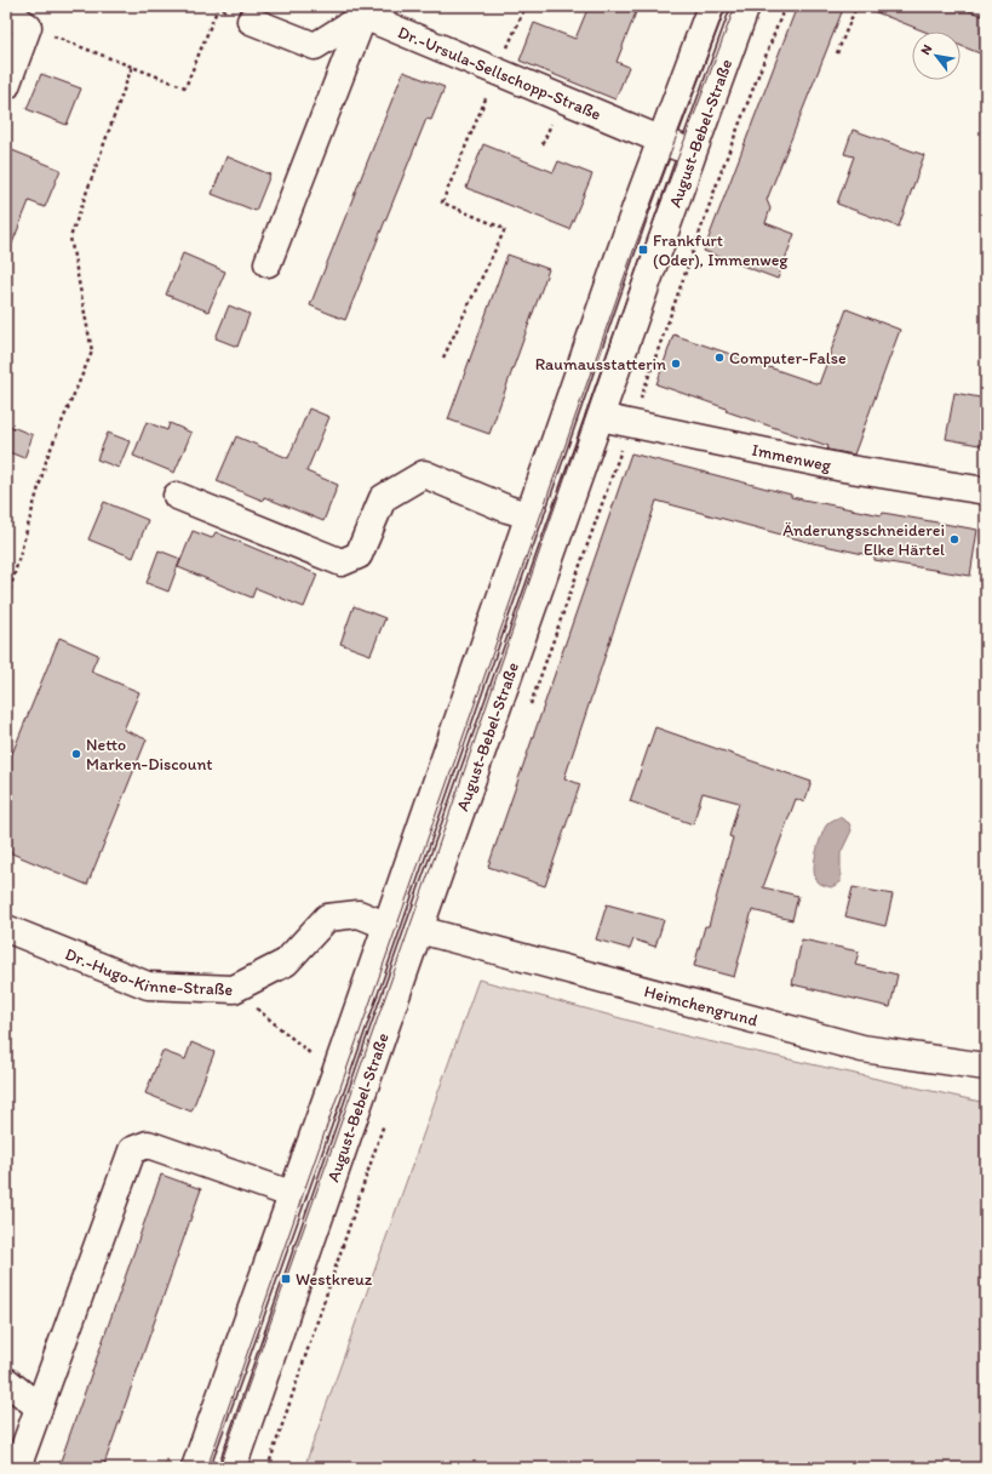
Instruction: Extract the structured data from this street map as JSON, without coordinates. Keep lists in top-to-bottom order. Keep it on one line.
{"streets":{"street":["Dr.-Ursula-Sellschopp-Straße","August-Bebel-Straße","Immenweg","Dr.-Hugo-Kinne-Straße","Heimchengrund"]},"crossings":[["Dr.-Ursula-Sellschopp-Straße","August-Bebel-Straße"],["August-Bebel-Straße","Immenweg"],["August-Bebel-Straße","Dr.-Hugo-Kinne-Straße"],["August-Bebel-Straße","Heimchengrund"]],"places":{"transit":["Frankfurt (Oder), Immenweg","Westkreuz"],"other":["Computer-False","Raumausstatterin","Änderungsschneiderei Elke Härtel","Netto Marken-Discount"]},"north":"top left"}
